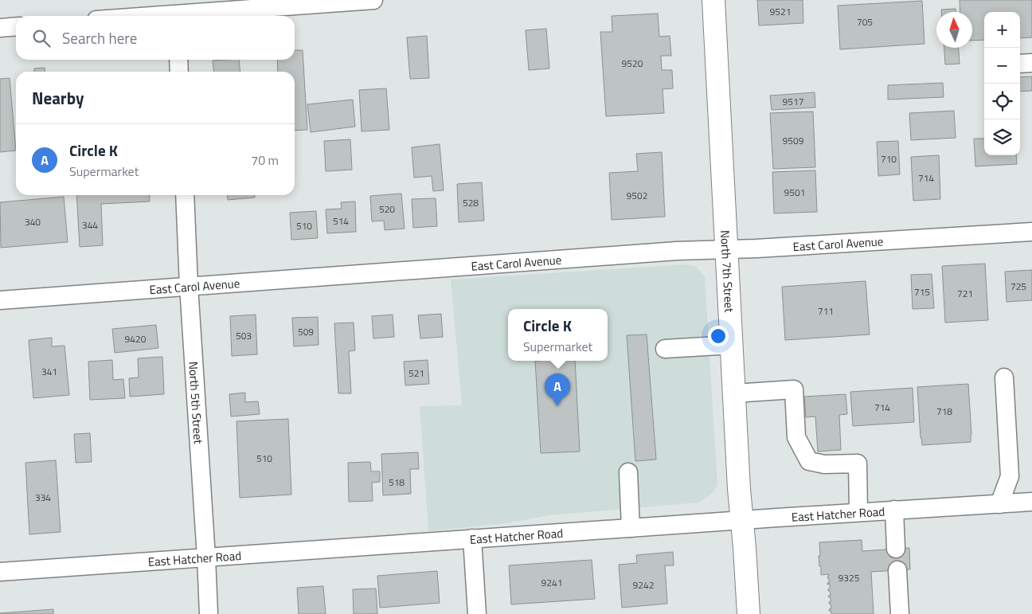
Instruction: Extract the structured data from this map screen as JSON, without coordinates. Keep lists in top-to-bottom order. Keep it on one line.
{"streets":{"main road":["North 7th Street"],"street":["East Carol Avenue","North 5th Street","East Hatcher Road"]},"crossings":[["East Carol Avenue","North 7th Street"],["East Carol Avenue","North 5th Street"],["North 7th Street","East Hatcher Road"],["North 5th Street","East Hatcher Road"]],"house_numbers":["9521","705","9520","9517","9509","710","714","9501","9502","528","520","514","340","344","510","725","715","721","711","509","503","9420","341","521","714","718","510","518","334","9325","9241","9242"],"north":"top","page":{"map_buttons":["+","−"],"search":"Search here","heading":"Nearby","list":[{"mark":"A","name":"Circle K","note":"Supermarket","value":"70 m"}],"popup":["Circle K","Supermarket"],"pins":"A"}}
